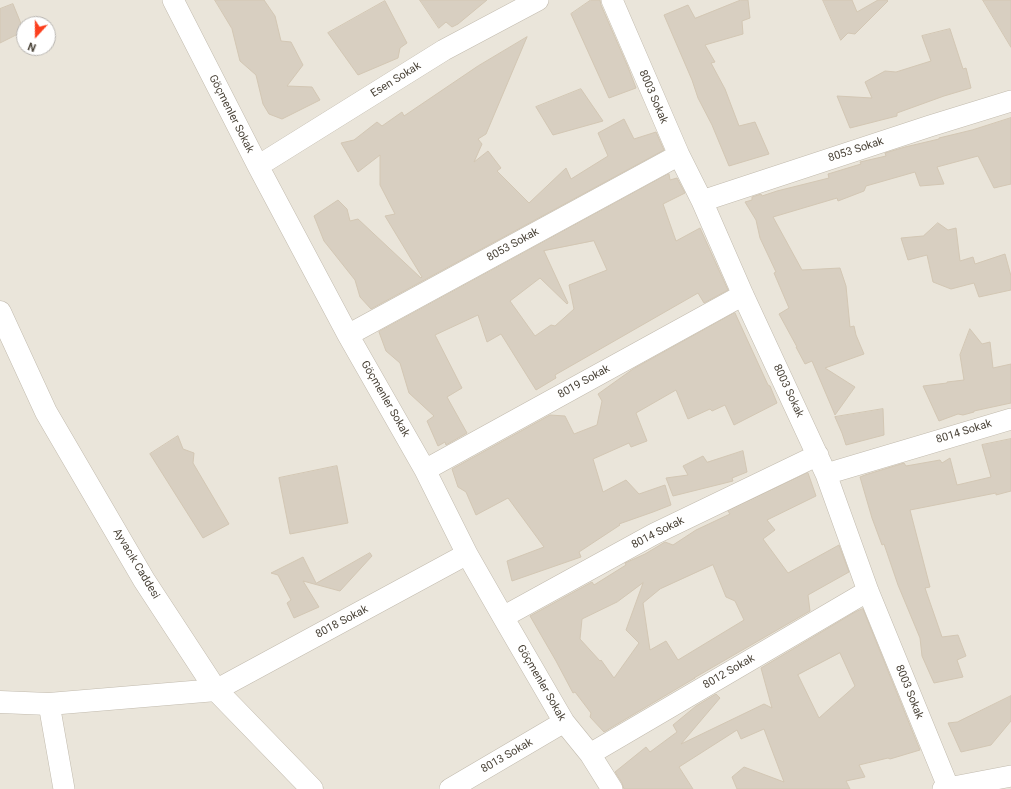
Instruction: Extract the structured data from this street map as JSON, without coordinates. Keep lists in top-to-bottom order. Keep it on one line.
{"streets":{"street":["Esen Sokak","8003 Sokak","Göçmenler Sokak","8053 Sokak","8019 Sokak","8014 Sokak","Ayvacık Caddesi","8018 Sokak","8012 Sokak","8013 Sokak"]},"crossings":[["Esen Sokak","Göçmenler Sokak"],["8003 Sokak","8053 Sokak"],["8003 Sokak","8019 Sokak"],["8003 Sokak","8014 Sokak"],["8003 Sokak","8012 Sokak"],["Göçmenler Sokak","8053 Sokak"],["Göçmenler Sokak","8019 Sokak"],["Göçmenler Sokak","8014 Sokak"],["Göçmenler Sokak","8018 Sokak"],["Göçmenler Sokak","8012 Sokak"],["Göçmenler Sokak","8013 Sokak"],["Ayvacık Caddesi","8018 Sokak"]],"north":"bottom"}
